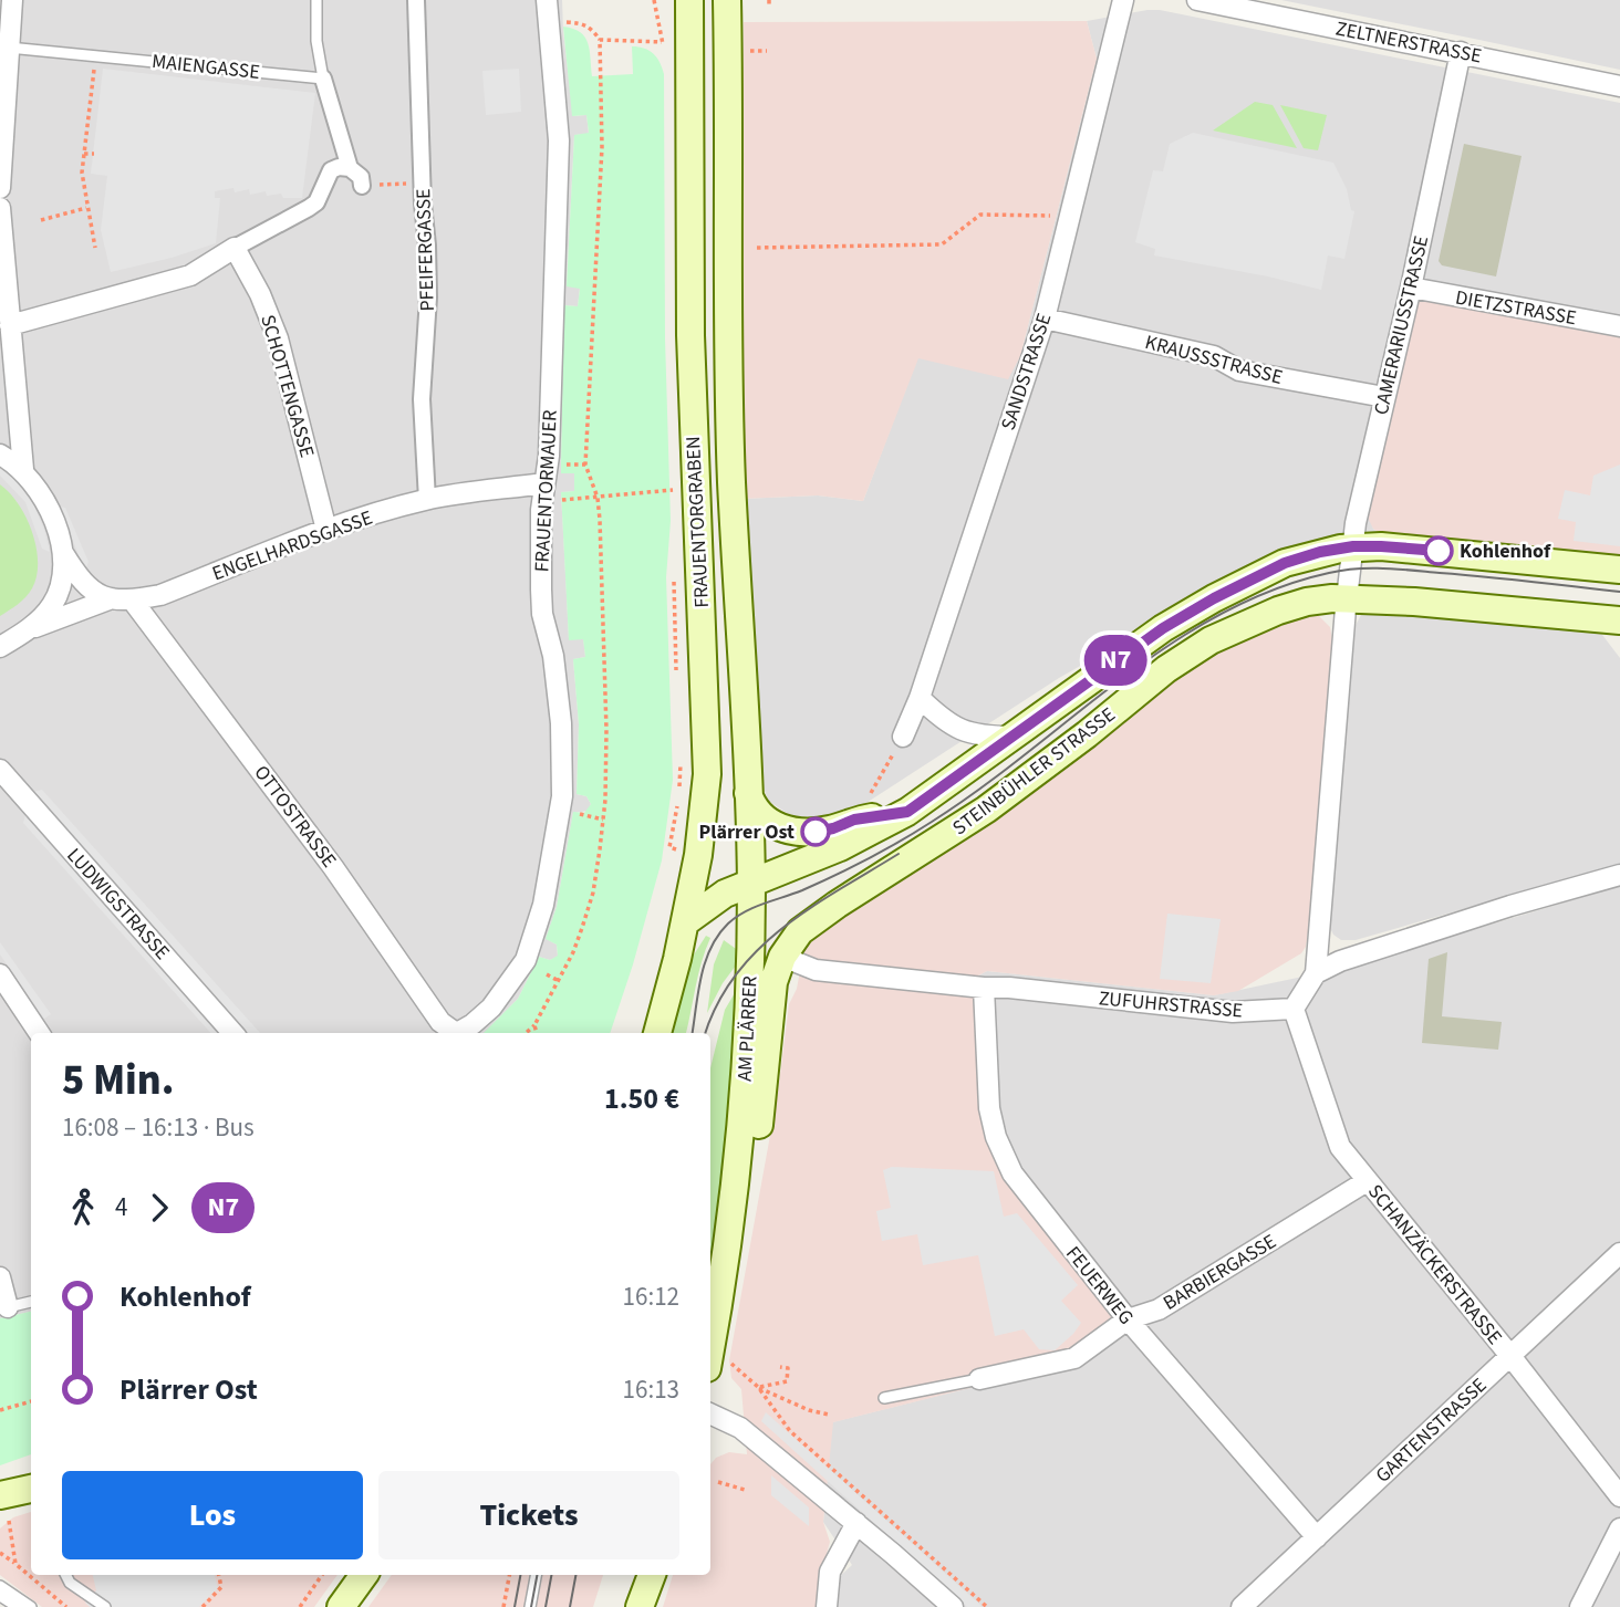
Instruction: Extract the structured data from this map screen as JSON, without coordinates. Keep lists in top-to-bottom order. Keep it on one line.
{"streets":{"main road":["FRAUENTORGRABEN","STEINBÜHLER STRASSE","AM PLÄRRER"],"street":["ZELTNERSTRASSE","PFEIFERGASSE","DIETZSTRASSE","CAMERARIUSSTRASSE","KRAUSSSTRASSE","SANDSTRASSE","SCHOTTENGASSE","FRAUENTORMAUER","ENGELHARDSGASSE","OTTOSTRASSE","LUDWIGSTRASSE","ZUFUHRSTRASSE","SCHANZÄCKERSTRASSE","BARBIERGASSE","FEUERWEG","GARTENSTRASSE"],"lane":["MAIENGASSE"]},"crossings":[["ZELTNERSTRASSE","CAMERARIUSSTRASSE"],["PFEIFERGASSE","ENGELHARDSGASSE"],["DIETZSTRASSE","CAMERARIUSSTRASSE"],["CAMERARIUSSTRASSE","KRAUSSSTRASSE"],["CAMERARIUSSTRASSE","STEINBÜHLER STRASSE"],["KRAUSSSTRASSE","SANDSTRASSE"],["SCHOTTENGASSE","ENGELHARDSGASSE"],["FRAUENTORMAUER","ENGELHARDSGASSE"],["FRAUENTORGRABEN","STEINBÜHLER STRASSE"],["FRAUENTORGRABEN","AM PLÄRRER"],["ENGELHARDSGASSE","OTTOSTRASSE"],["STEINBÜHLER STRASSE","ZUFUHRSTRASSE"],["STEINBÜHLER STRASSE","AM PLÄRRER"],["ZUFUHRSTRASSE","AM PLÄRRER"],["ZUFUHRSTRASSE","SCHANZÄCKERSTRASSE"],["ZUFUHRSTRASSE","FEUERWEG"],["SCHANZÄCKERSTRASSE","BARBIERGASSE"],["SCHANZÄCKERSTRASSE","GARTENSTRASSE"],["BARBIERGASSE","FEUERWEG"],["FEUERWEG","GARTENSTRASSE"]],"places":["Kohlenhof","Plärrer Ost"],"lines":["bus line N7"],"page":{"on_map":"N7","heading":["5 Min.","16:08 – 16:13 · Bus","1.50 €"],"legs":["4","N7"],"list":[{"name":"Kohlenhof","value":"16:12"},{"name":"Plärrer Ost","value":"16:13"}],"buttons":["Los","Tickets"]}}
